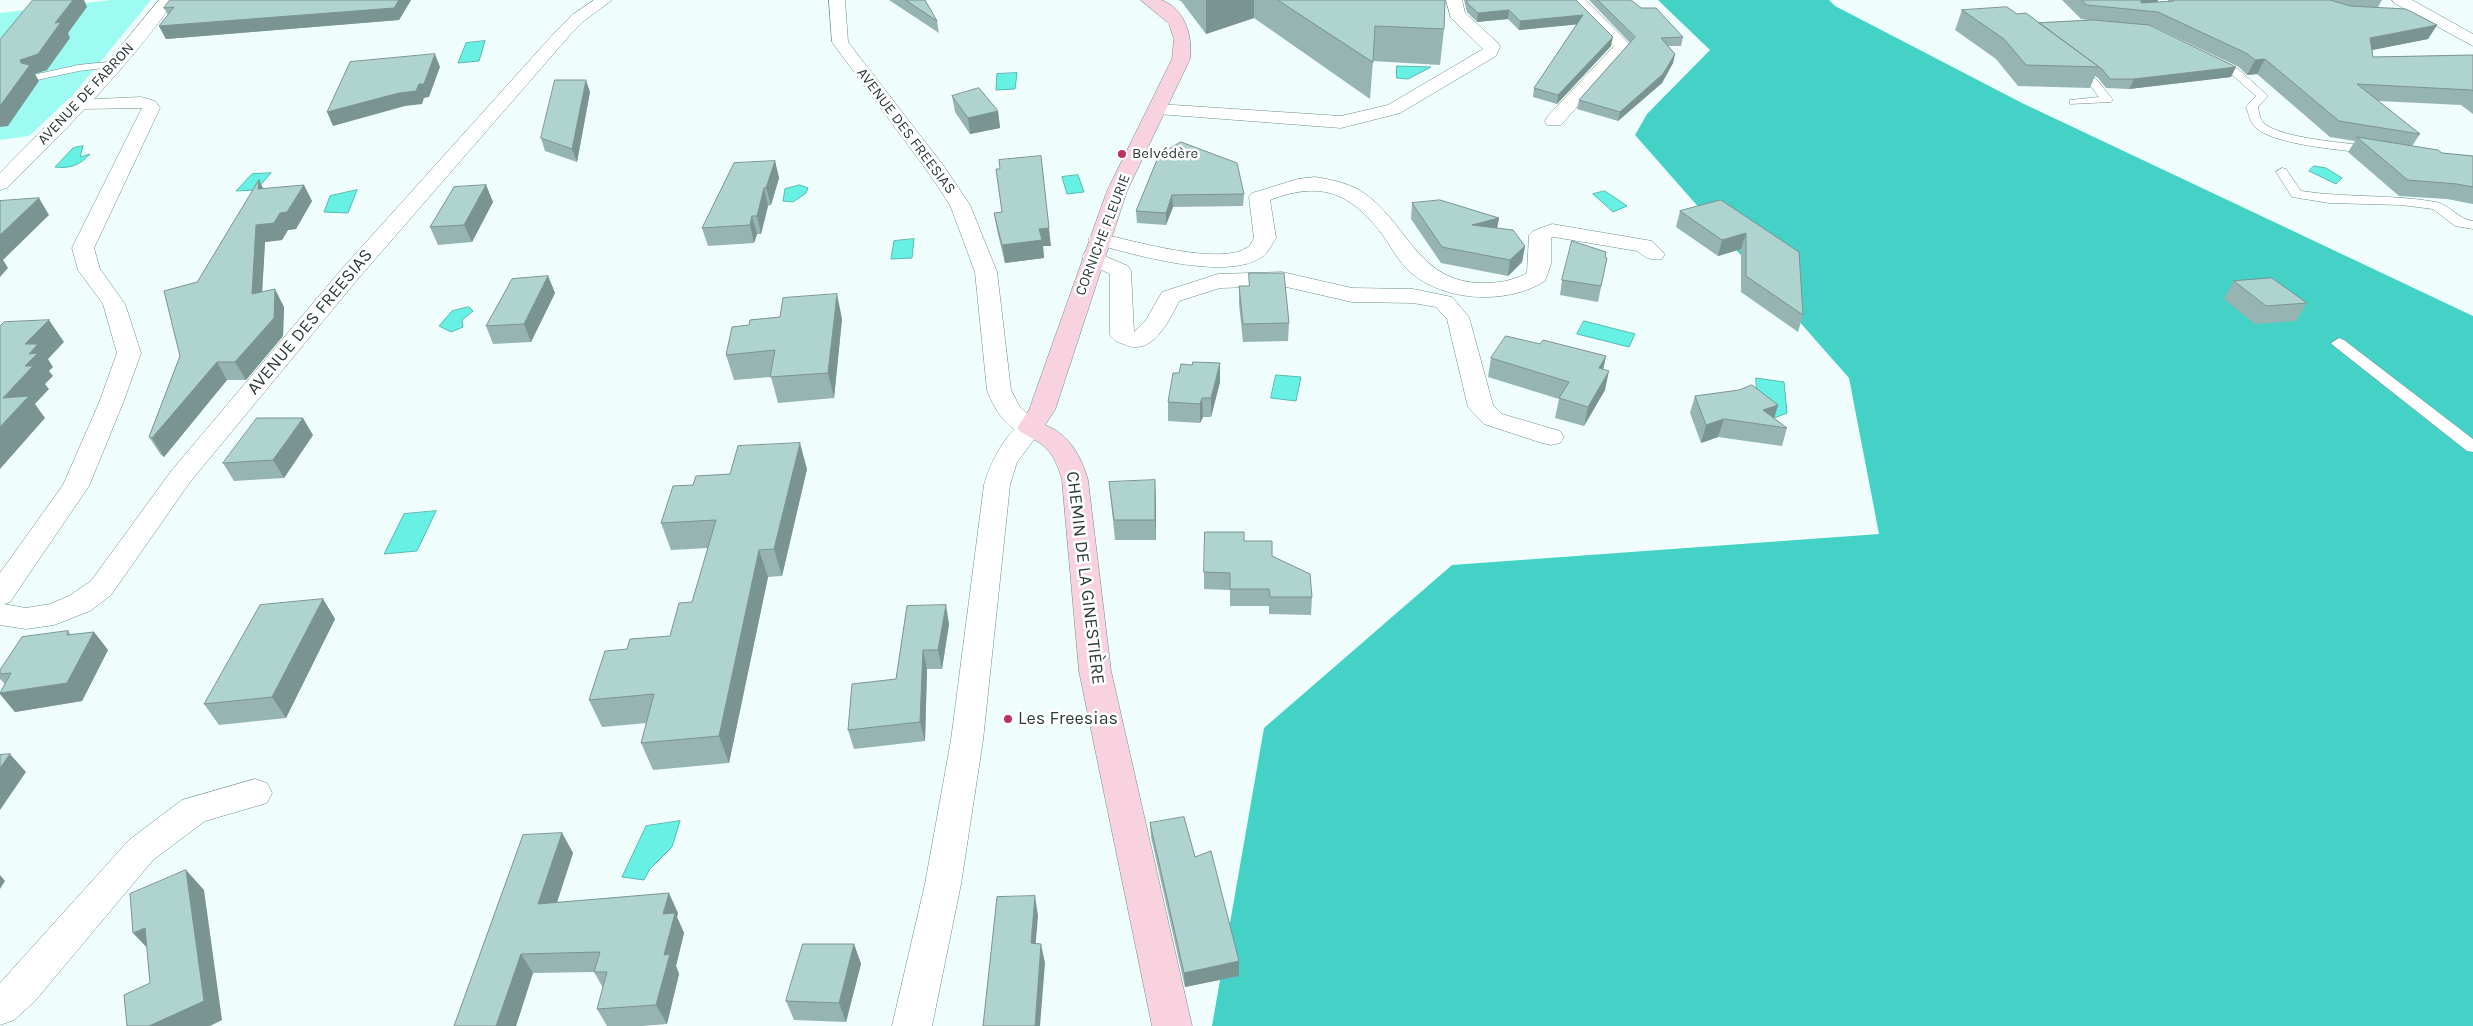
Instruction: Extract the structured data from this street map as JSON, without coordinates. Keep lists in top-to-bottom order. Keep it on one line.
{"streets":{"main road":["CORNICHE FLEURIE","CHEMIN DE LA GINESTIÈRE"],"street":["AVENUE DE FABRON","AVENUE DES FREESIAS"]},"crossings":[["AVENUE DE FABRON","AVENUE DES FREESIAS"],["AVENUE DES FREESIAS","CORNICHE FLEURIE"],["AVENUE DES FREESIAS","CHEMIN DE LA GINESTIÈRE"],["CORNICHE FLEURIE","CHEMIN DE LA GINESTIÈRE"]],"places":["Belvédère","Les Freesias"]}
